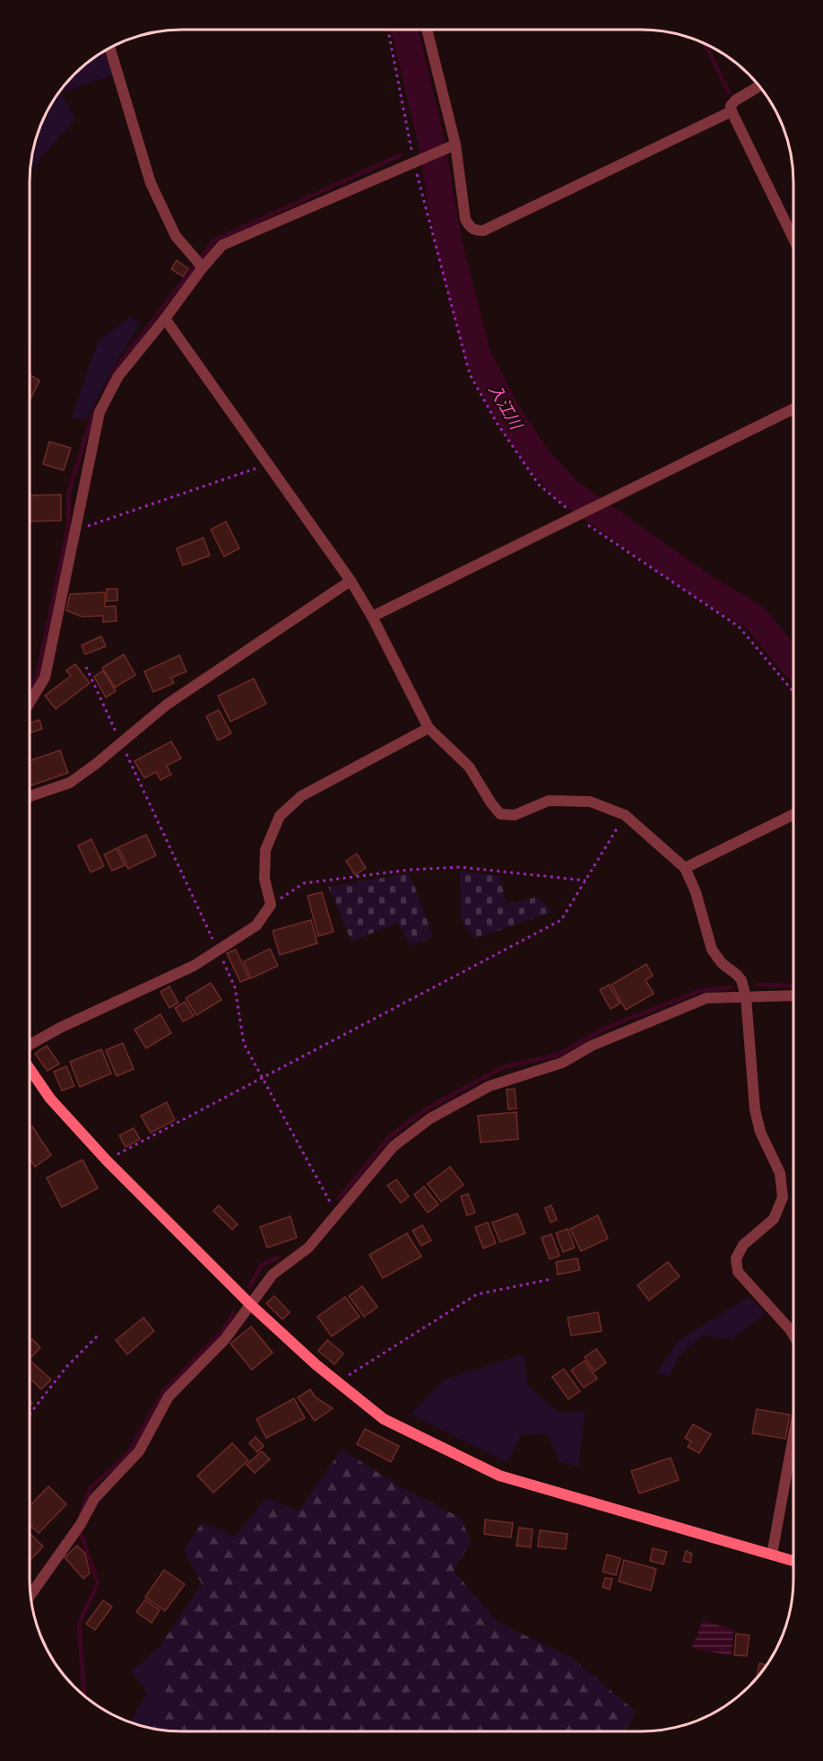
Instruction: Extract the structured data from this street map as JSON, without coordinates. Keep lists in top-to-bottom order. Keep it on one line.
{"water":["入江川"]}
